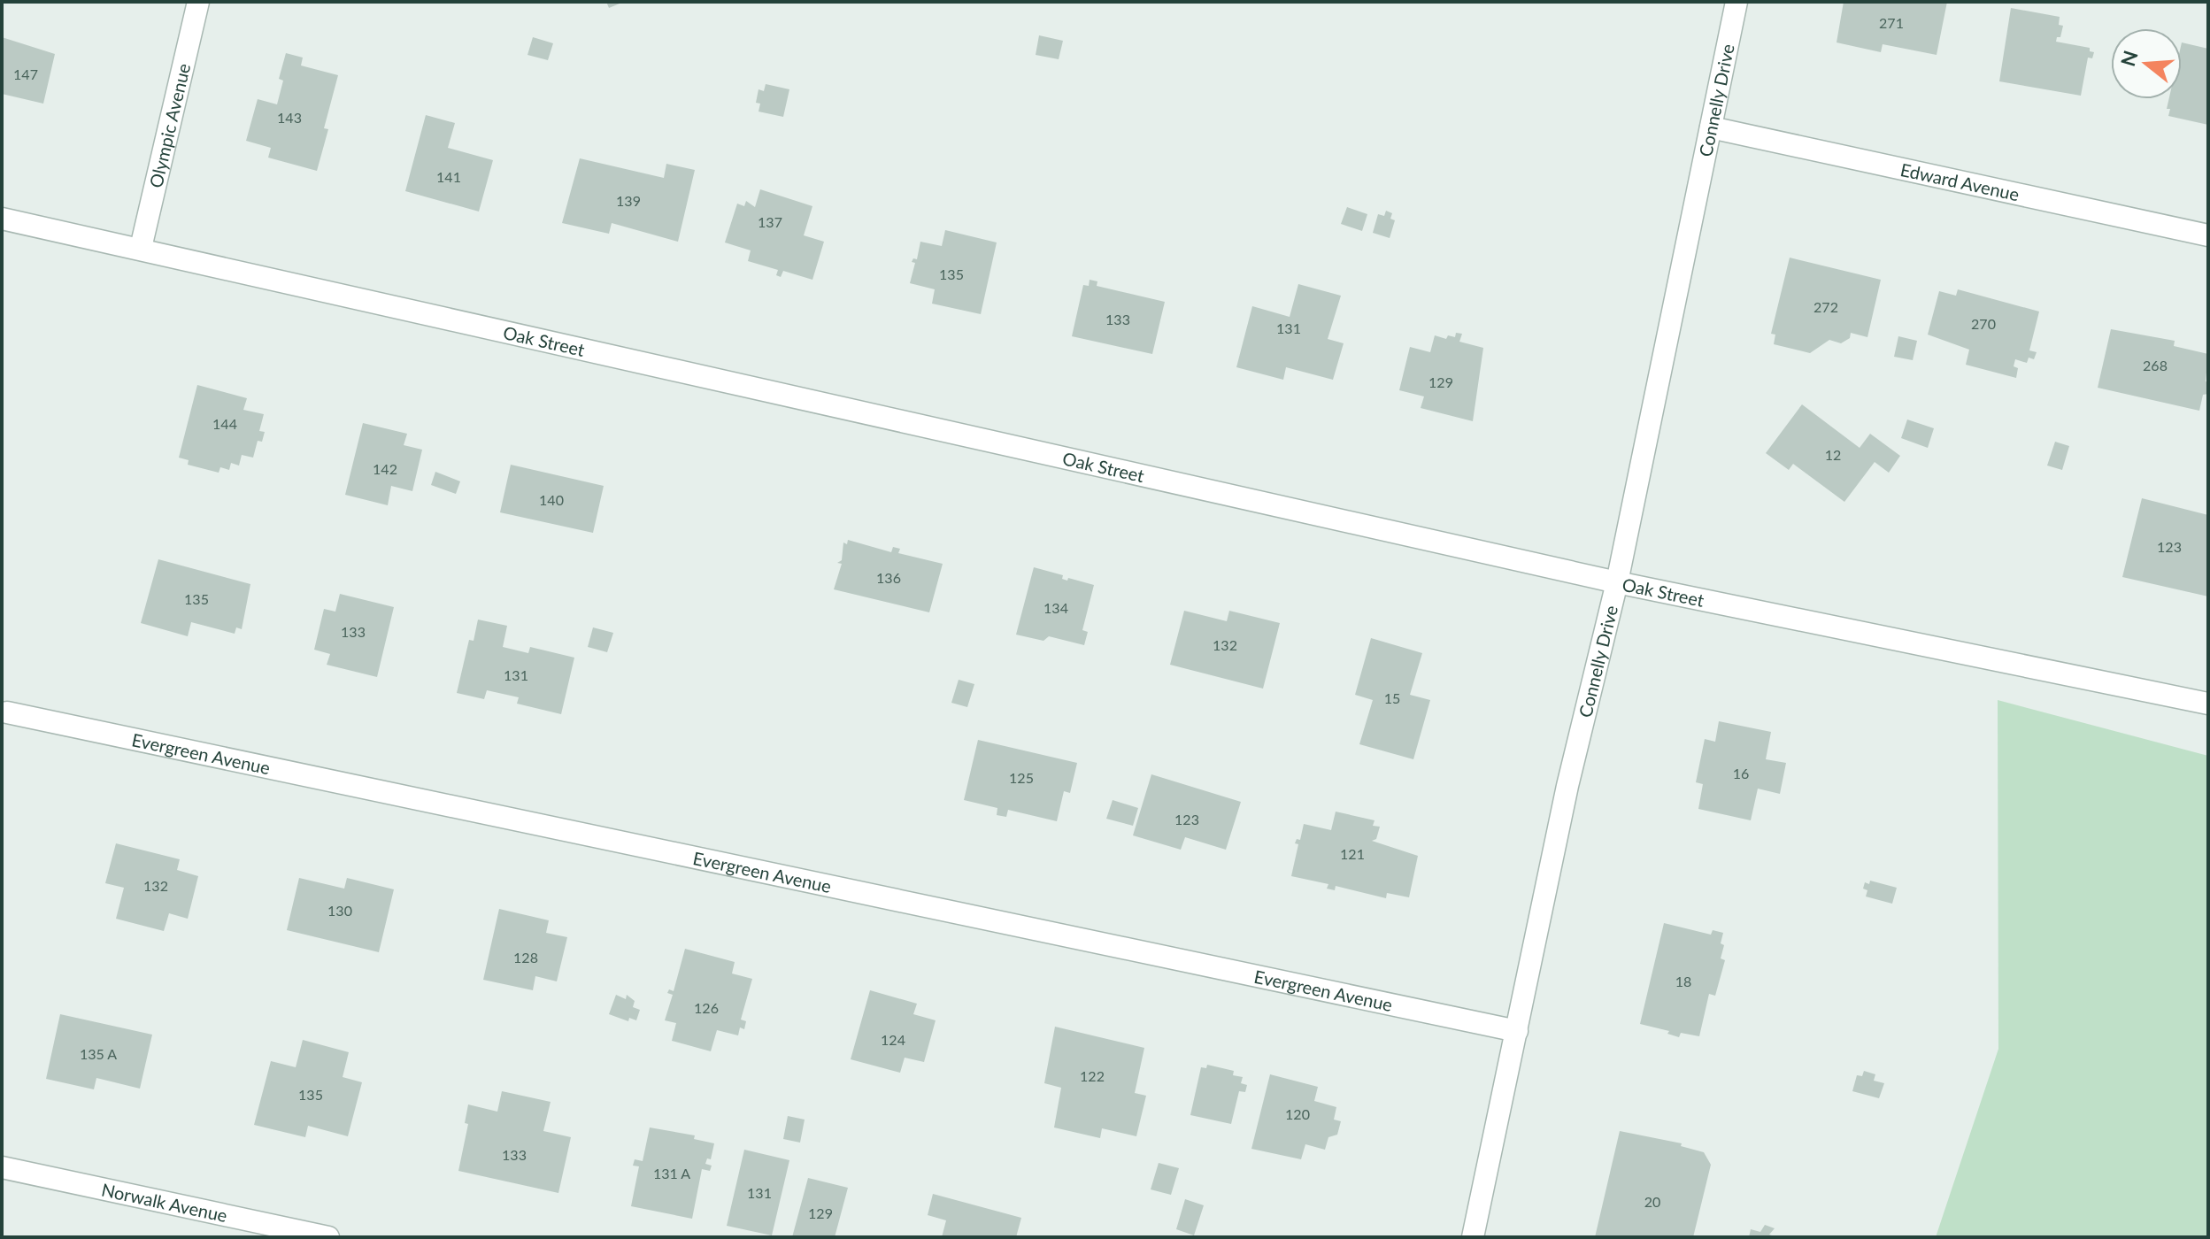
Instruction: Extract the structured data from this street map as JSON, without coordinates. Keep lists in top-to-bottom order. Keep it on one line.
{"streets":{"street":["Connelly Drive","Olympic Avenue","Edward Avenue","Oak Street","Evergreen Avenue","Norwalk Avenue"]},"crossings":[["Connelly Drive","Edward Avenue"],["Connelly Drive","Oak Street"],["Connelly Drive","Evergreen Avenue"],["Olympic Avenue","Oak Street"]],"house_numbers":["271","147","143","141","139","137","135","272","133","270","131","268","129","144","12","142","140","123","136","135","134","133","132","131","15","16","125","123","121","132","130","128","18","126","124","135 A","122","135","120","133","131 A","131","20","129"],"north":"left"}
